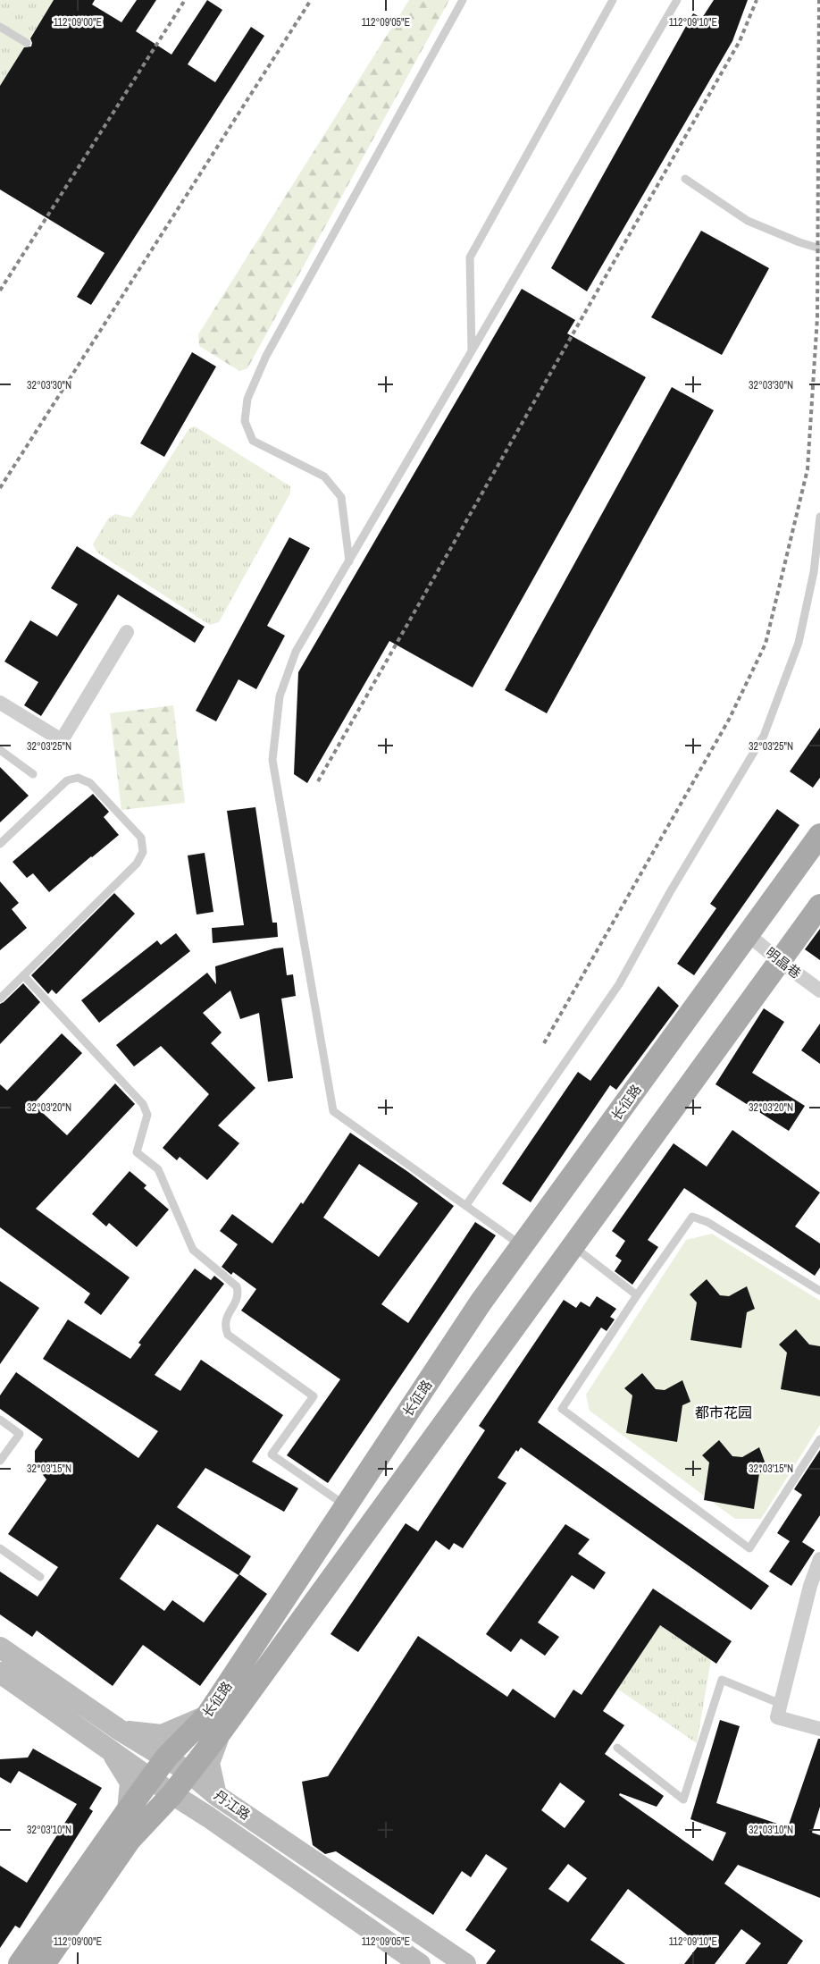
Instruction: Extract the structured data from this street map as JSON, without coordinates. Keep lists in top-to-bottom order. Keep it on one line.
{"streets":{"main road":["长征路","丹江路"],"street":["明晶巷"]},"crossings":[["明晶巷","长征路"],["长征路","丹江路"]],"districts":["都市花园"],"coordinates":["112°09'00\"E","112°09'05\"E","112°09'10\"E","32°03'30\"N","32°03'25\"N","32°03'20\"N","32°03'15\"N","32°03'10\"N"]}
